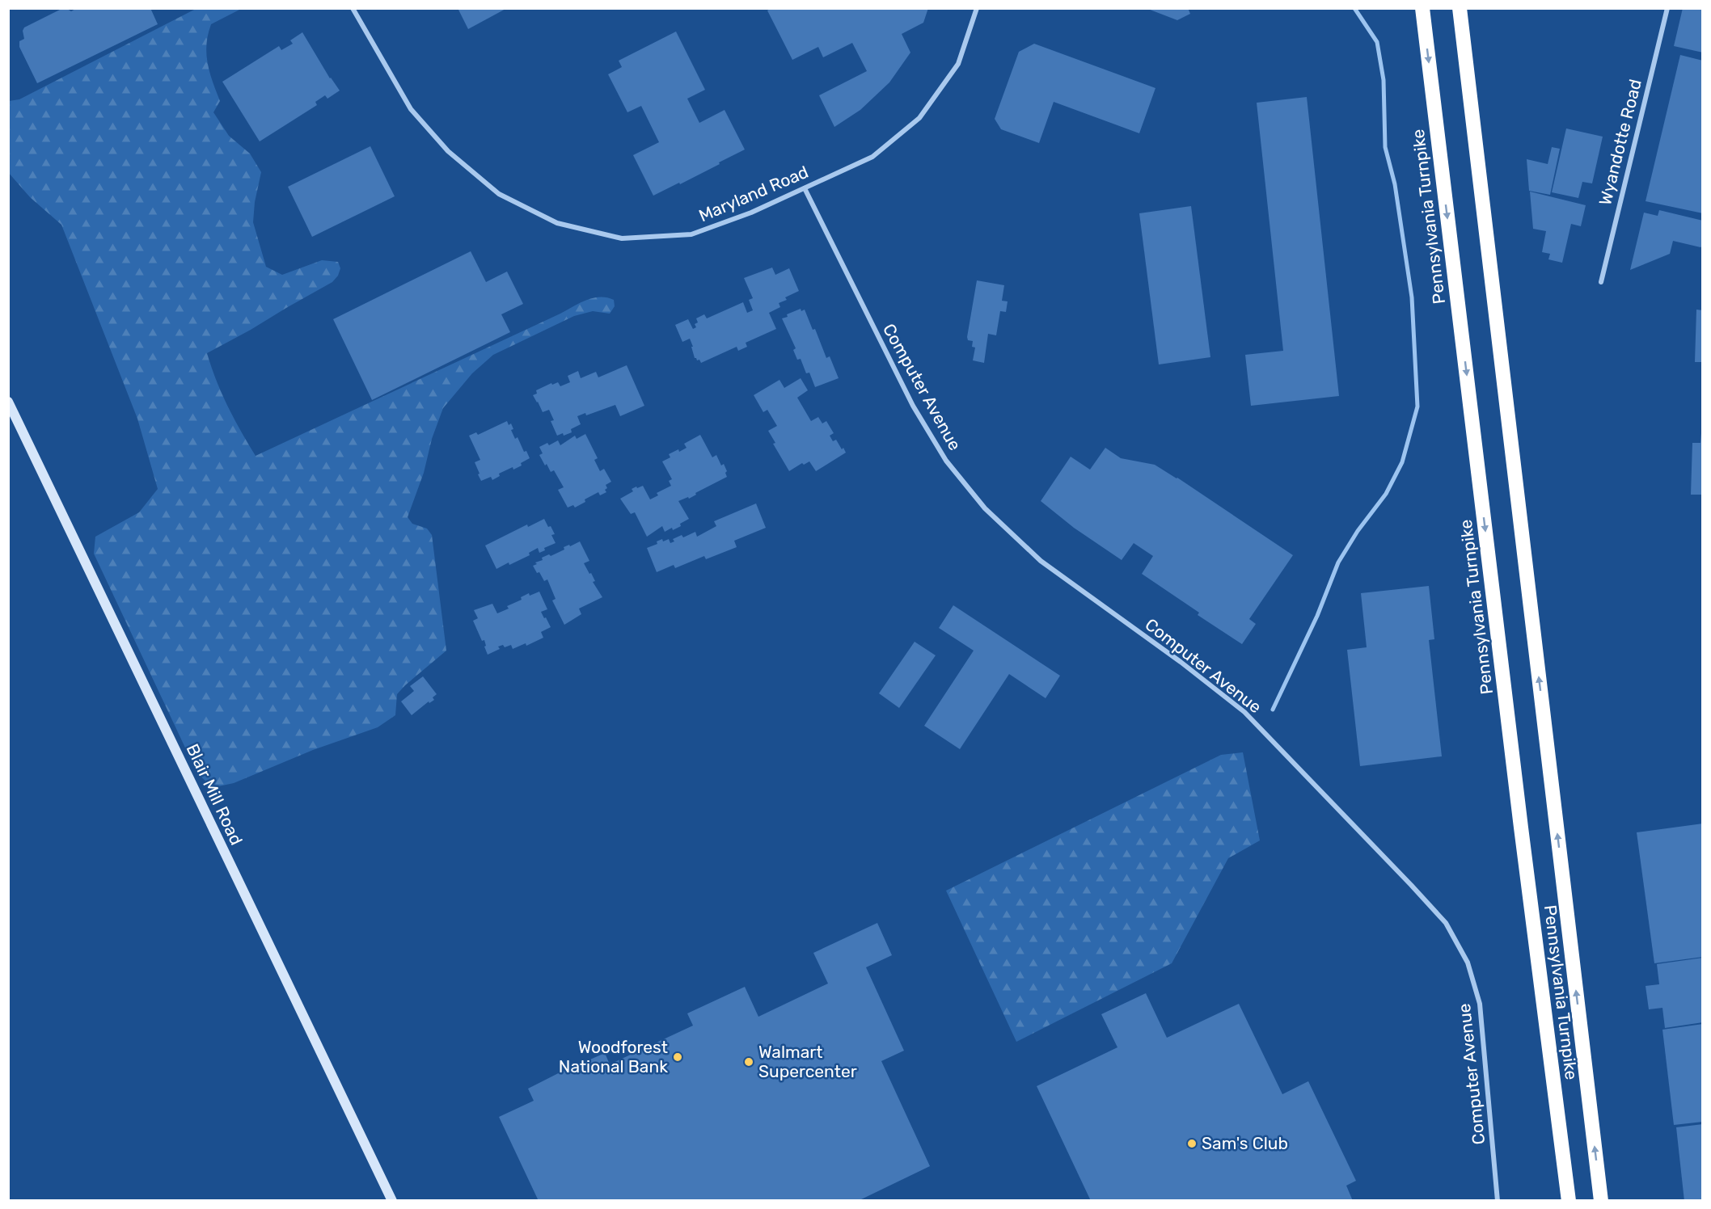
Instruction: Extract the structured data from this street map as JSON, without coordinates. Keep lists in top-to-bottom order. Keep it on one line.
{"streets":{"highway":["Pennsylvania Turnpike"],"main road":["Blair Mill Road"],"street":["Wyandotte Road","Maryland Road","Computer Avenue"]},"crossings":[["Maryland Road","Computer Avenue"]],"places":["Woodforest National Bank","Walmart Supercenter","Sam's Club"]}
